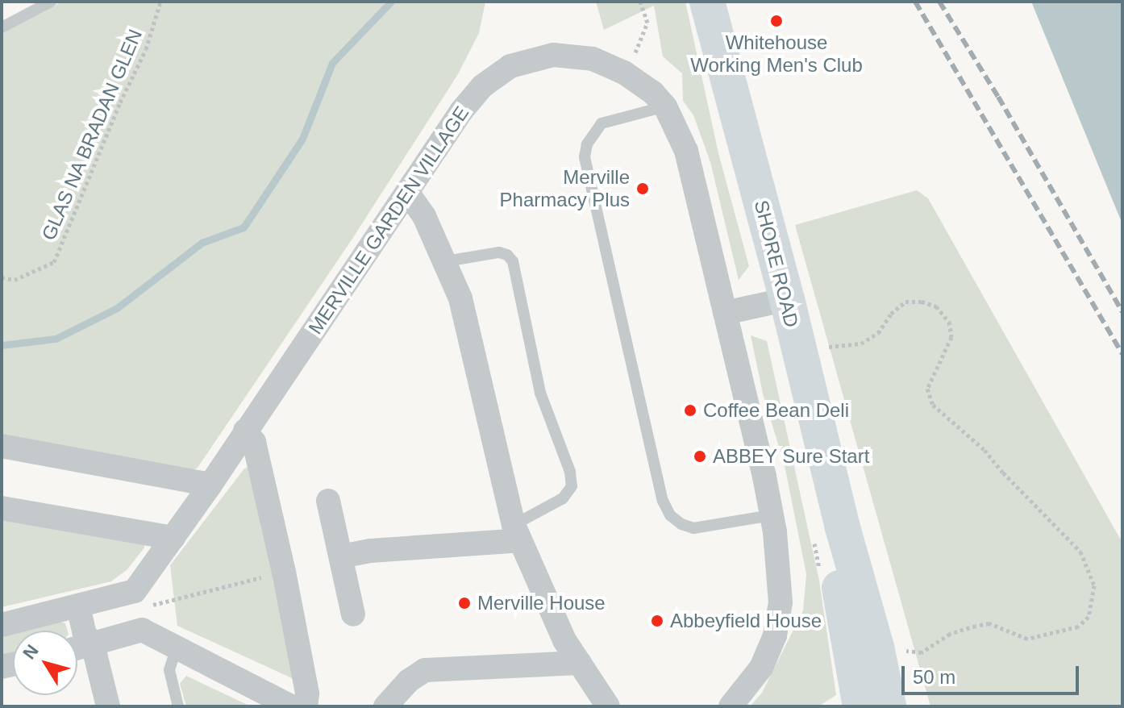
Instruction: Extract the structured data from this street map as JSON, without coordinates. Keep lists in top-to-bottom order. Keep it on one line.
{"streets":{"main road":["SHORE ROAD"],"street":["MERVILLE GARDEN VILLAGE"],"path":["GLAS NA BRADAN GLEN"]},"places":["Whitehouse Working Men's Club","Merville Pharmacy Plus","Coffee Bean Deli","ABBEY Sure Start","Merville House","Abbeyfield House"],"scale_bar":"50 m","north":"top left"}
